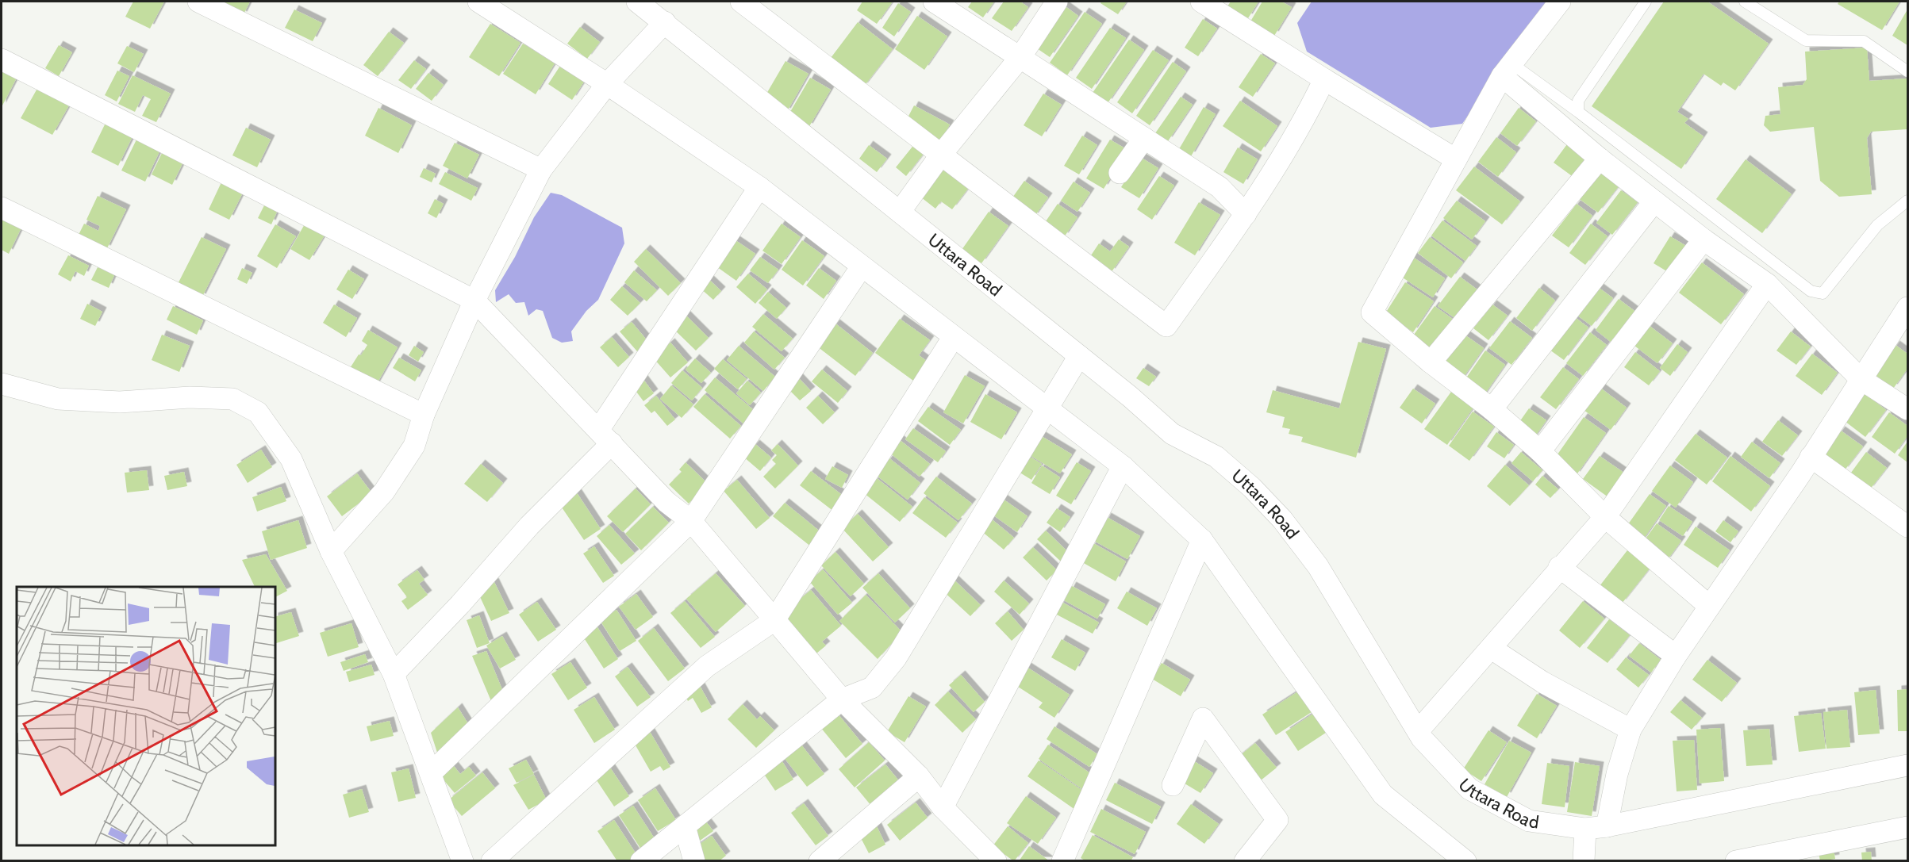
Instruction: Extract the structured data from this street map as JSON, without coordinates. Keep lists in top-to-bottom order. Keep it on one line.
{"streets":{"street":["Uttara Road"]}}
